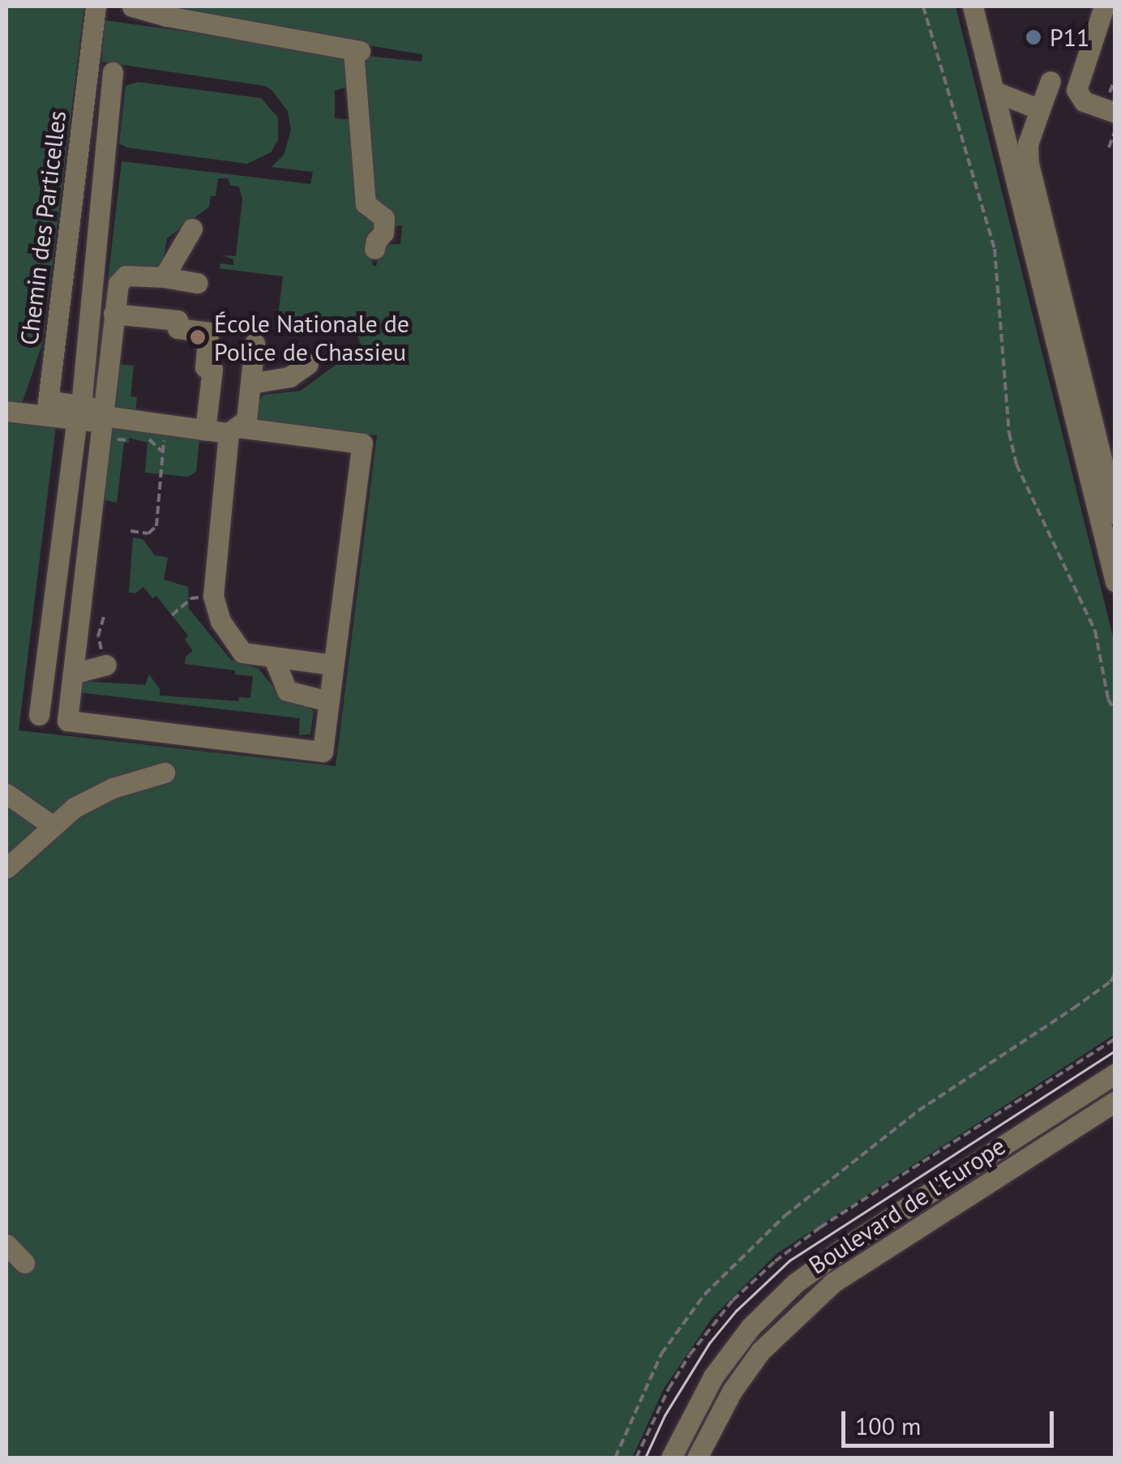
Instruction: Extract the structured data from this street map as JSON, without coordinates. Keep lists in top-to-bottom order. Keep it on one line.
{"streets":{"street":["Chemin des Particelles","Boulevard de l'Europe"]},"places":["P11","École Nationale de Police de Chassieu"],"scale_bar":"100 m"}
